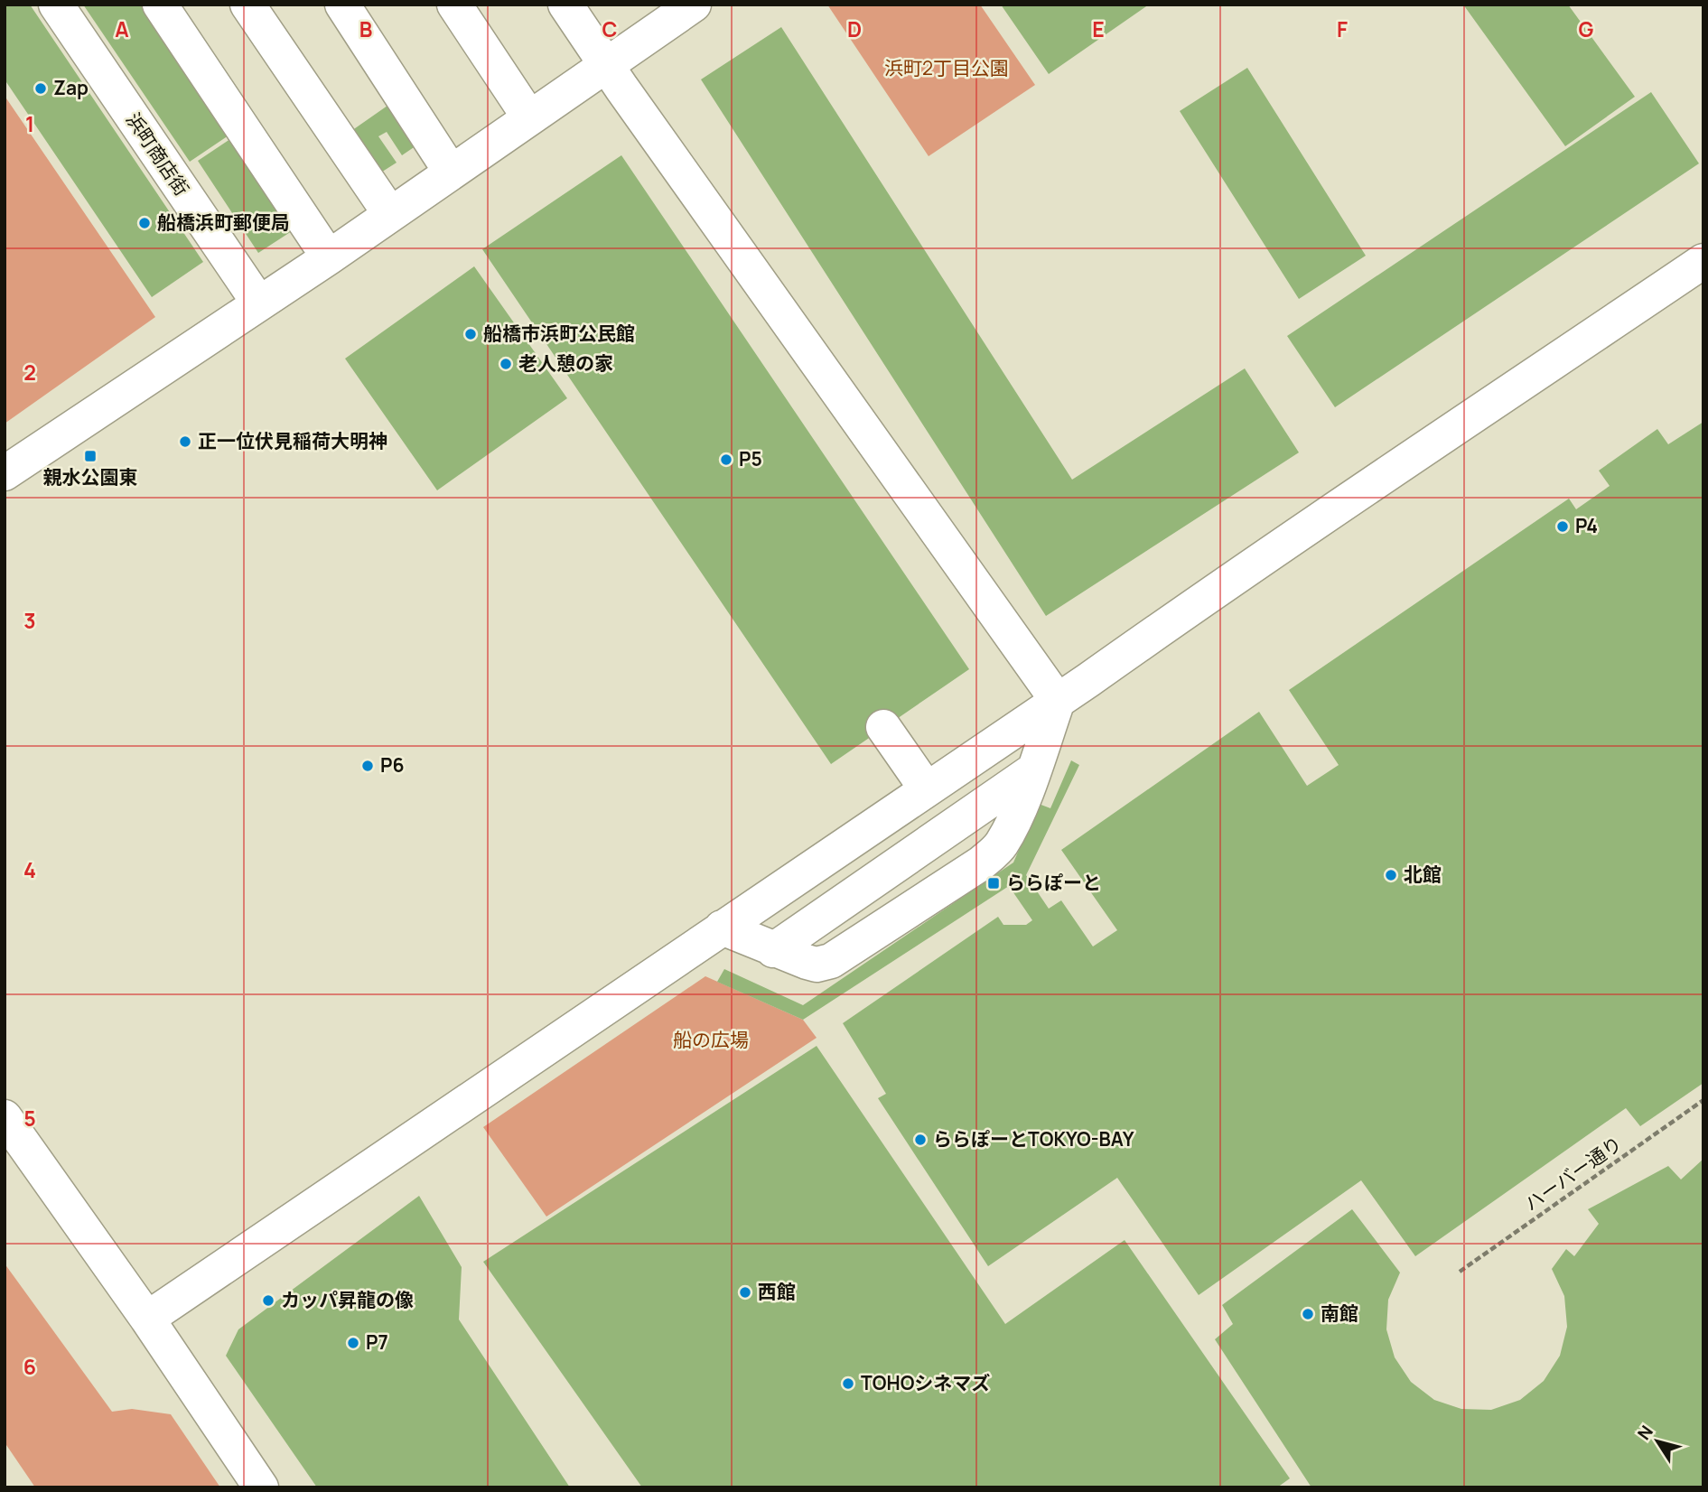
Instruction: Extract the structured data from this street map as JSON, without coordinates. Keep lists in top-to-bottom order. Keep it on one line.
{"streets":{"street":["浜町商店街"],"path":["ハーバー通り"]},"parks":["浜町2丁目公園","船の広場"],"places":{"other":["Zap","船橋浜町郵便局","船橋市浜町公民館","老人憩の家","正一位伏見稲荷大明神","P5","P4","P6","北館","ららぽーとTOKYO-BAY","西館","カッパ昇龍の像","南館","P7","TOHOシネマズ"],"transit":["親水公園東","ららぽーと"]},"north":"top left","grid":{"columns":["A","B","C","D","E","F","G"],"rows":["1","2","3","4","5","6"]}}
